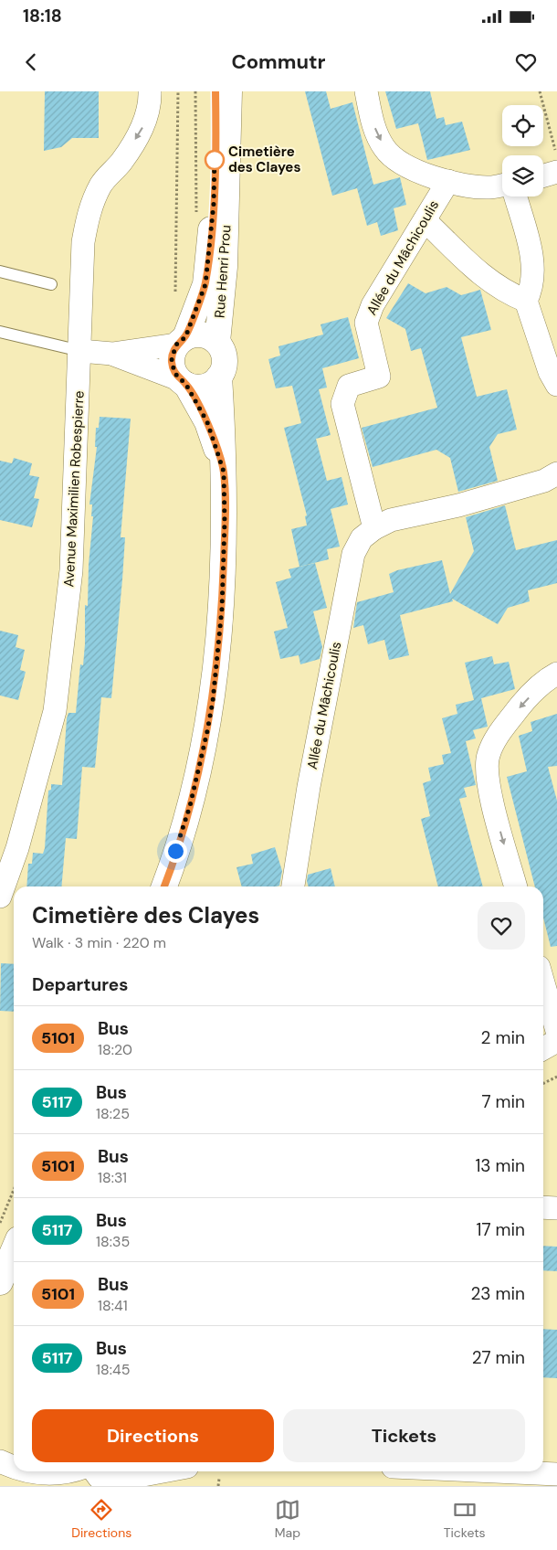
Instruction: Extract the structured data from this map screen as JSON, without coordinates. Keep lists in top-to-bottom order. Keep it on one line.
{"streets":{"street":["Allée du Mâchicoulis","Rue Henri Prou","Avenue Maximilien Robespierre"]},"places":["Cimetière des Clayes"],"lines":["bus line 5101"],"page":{"status":"18:18","header":"Commutr","heading":[["Cimetière des Clayes","Walk · 3 min · 220 m"],"Departures"],"list":[{"mark":"5101","name":"Bus","note":"18:20","value":"2 min"},{"mark":"5117","name":"Bus","note":"18:25","value":"7 min"},{"mark":"5101","name":"Bus","note":"18:31","value":"13 min"},{"mark":"5117","name":"Bus","note":"18:35","value":"17 min"},{"mark":"5101","name":"Bus","note":"18:41","value":"23 min"},{"mark":"5117","name":"Bus","note":"18:45","value":"27 min"}],"buttons":["Directions","Tickets"],"tabs":["Directions","Map","Tickets"]}}
